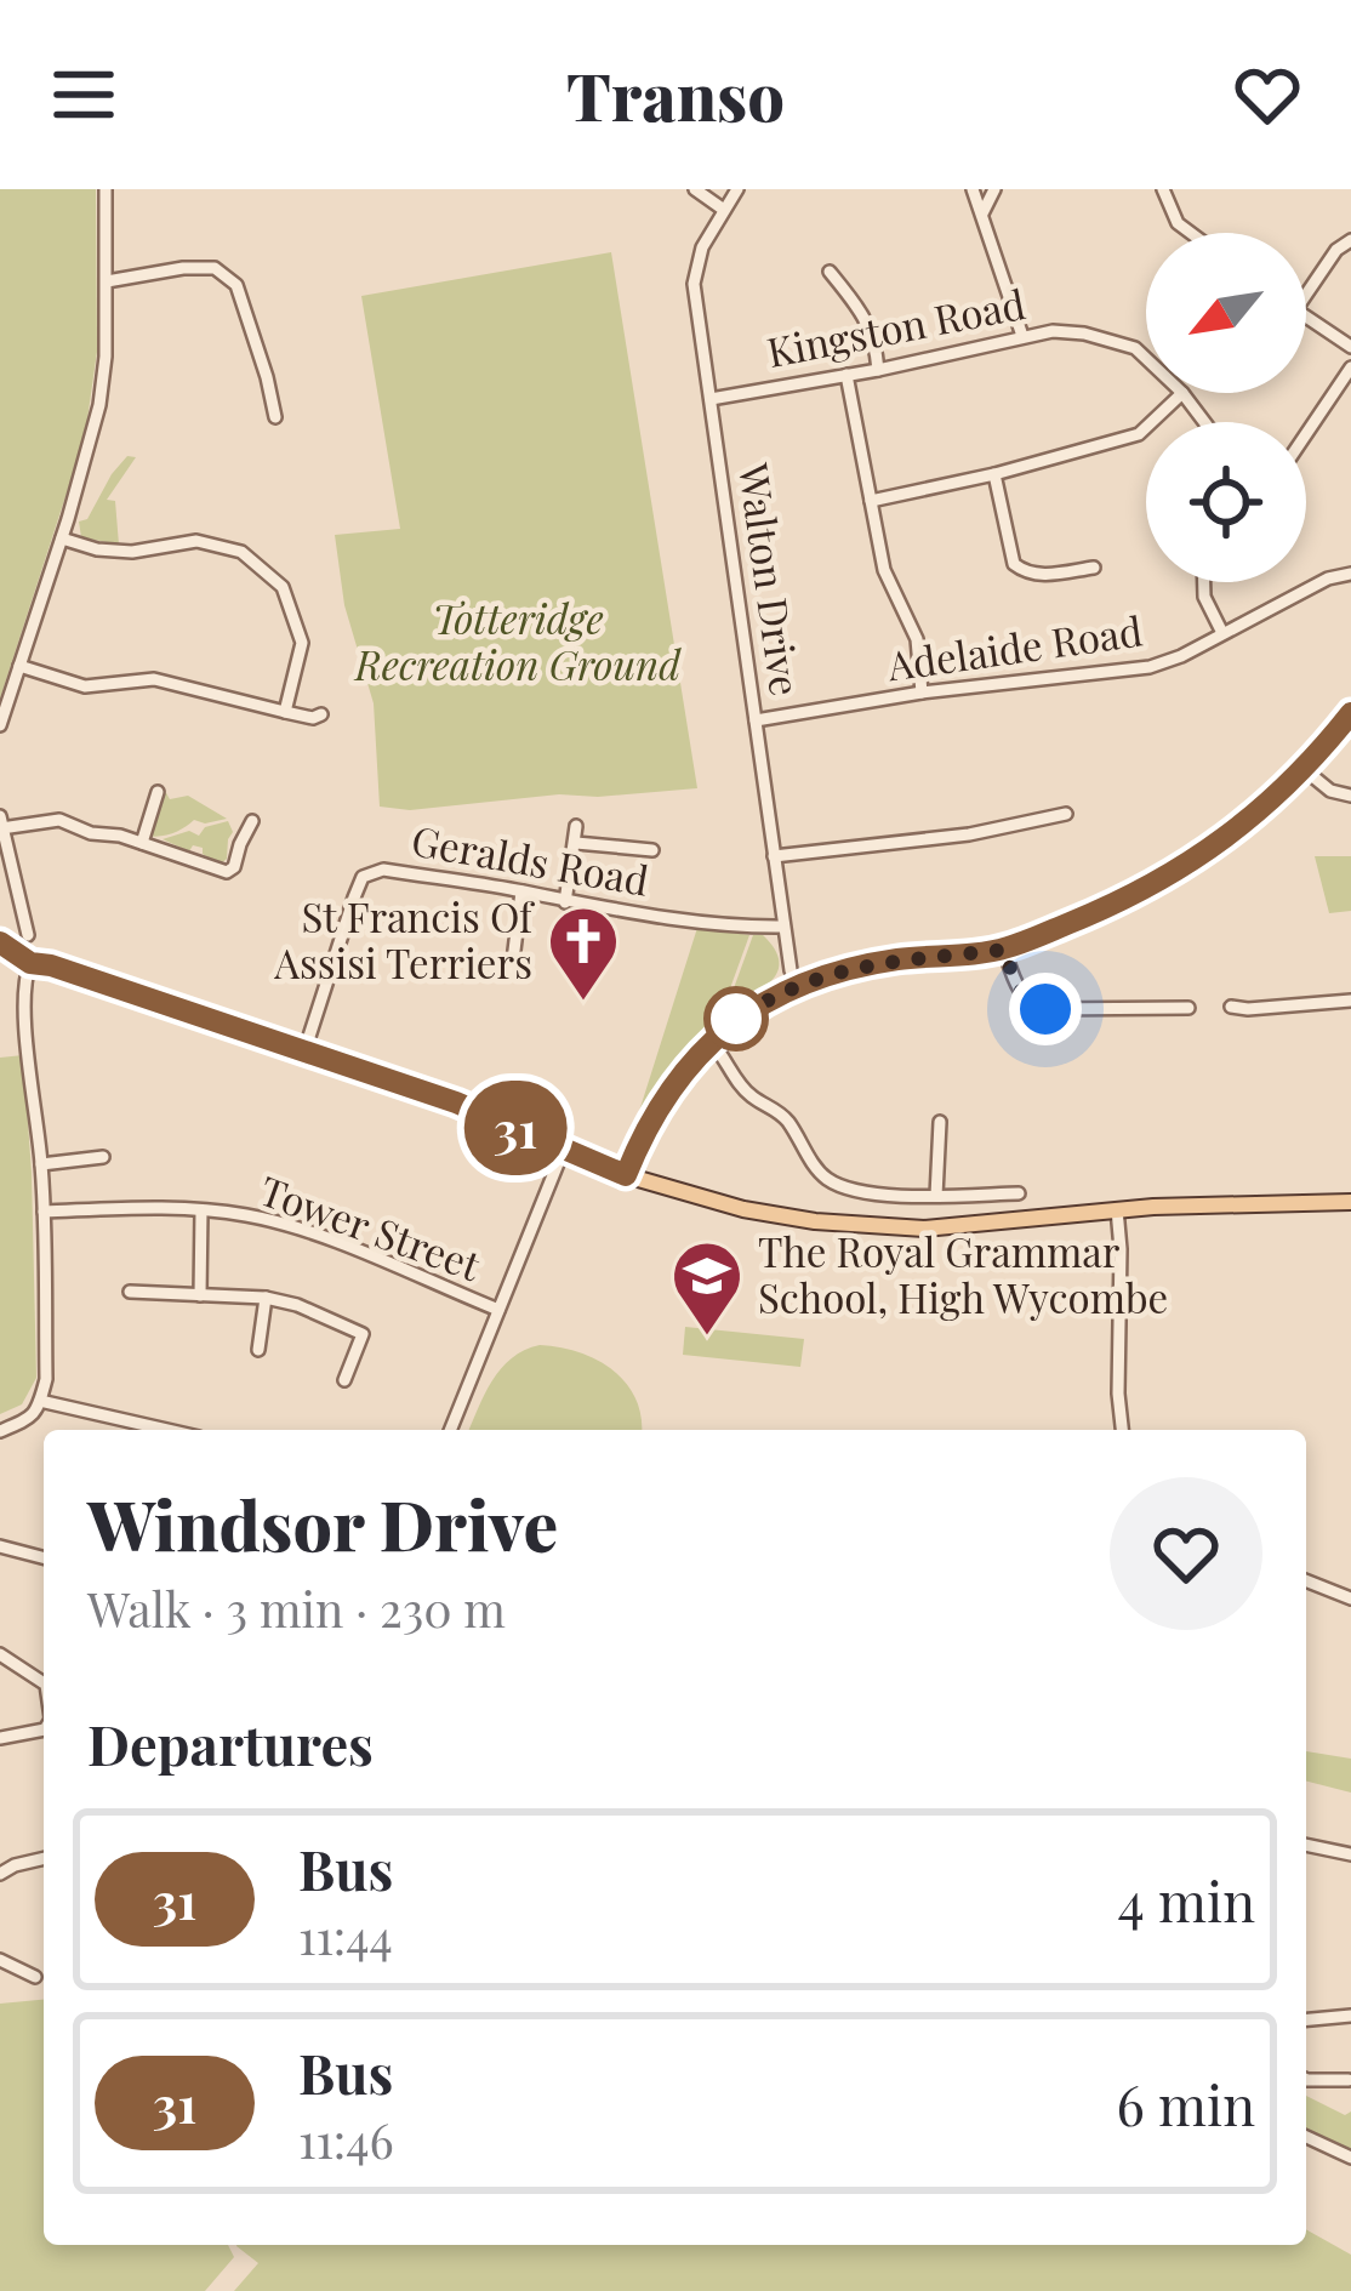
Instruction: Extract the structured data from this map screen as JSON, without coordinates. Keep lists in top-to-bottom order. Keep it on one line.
{"streets":{"street":["Kingston Road","Walton Drive","Adelaide Road","Geralds Road","Tower Street"]},"crossings":[["Kingston Road","Walton Drive"],["Walton Drive","Adelaide Road"],["Walton Drive","Geralds Road"]],"parks":["Totteridge Recreation Ground"],"places":{"church":["St Francis Of Assisi Terriers"],"school or university":["The Royal Grammar School, High Wycombe"]},"lines":["bus line 31"],"north":"bottom left","page":{"header":"Transo","on_map":"31","heading":[["Windsor Drive","Walk · 3 min · 230 m"],"Departures"],"list":[{"mark":"31","name":"Bus","note":"11:44","value":"4 min"},{"mark":"31","name":"Bus","note":"11:46","value":"6 min"}]}}
